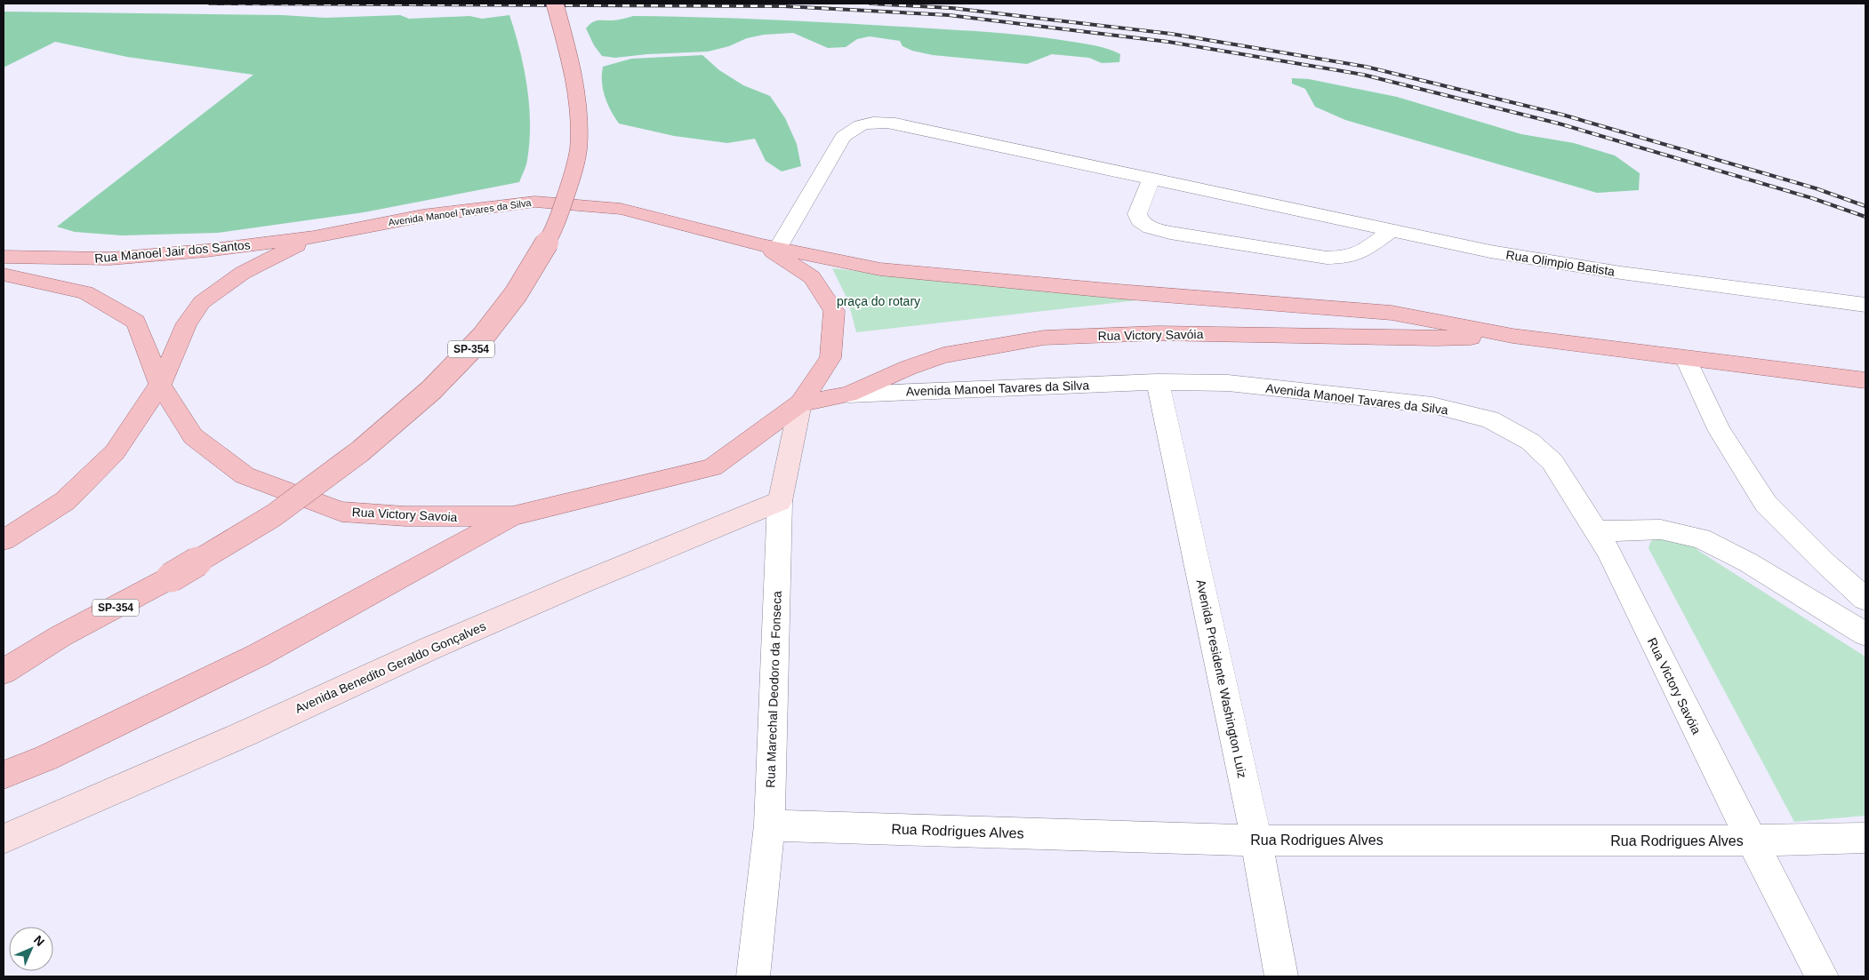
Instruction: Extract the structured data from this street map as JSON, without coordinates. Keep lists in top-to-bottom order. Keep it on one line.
{"streets":{"main road":["Avenida Manoel Tavares da Silva","Rua Manoel Jair dos Santos","Rua Victory Savóia","SP-354","Rua Victory Savoia"],"street":["Rua Olimpio Batista","Avenida Benedito Geraldo Gonçalves","Avenida Presidente Washington Luiz","Rua Marechal Deodoro da Fonseca","Rua Rodrigues Alves"]},"crossings":[["Avenida Manoel Tavares da Silva","Rua Manoel Jair dos Santos"],["Avenida Manoel Tavares da Silva","Rua Olimpio Batista"],["Avenida Manoel Tavares da Silva","Rua Victory Savóia"],["Avenida Manoel Tavares da Silva","Avenida Presidente Washington Luiz"],["Rua Victory Savóia","Rua Victory Savoia"],["Rua Victory Savóia","Rua Marechal Deodoro da Fonseca"],["Rua Victory Savóia","Rua Rodrigues Alves"],["Rua Victory Savoia","Rua Marechal Deodoro da Fonseca"],["Avenida Benedito Geraldo Gonçalves","Rua Marechal Deodoro da Fonseca"],["Avenida Presidente Washington Luiz","Rua Rodrigues Alves"],["Rua Marechal Deodoro da Fonseca","Rua Rodrigues Alves"]],"parks":["praça do rotary"],"north":"top right"}
